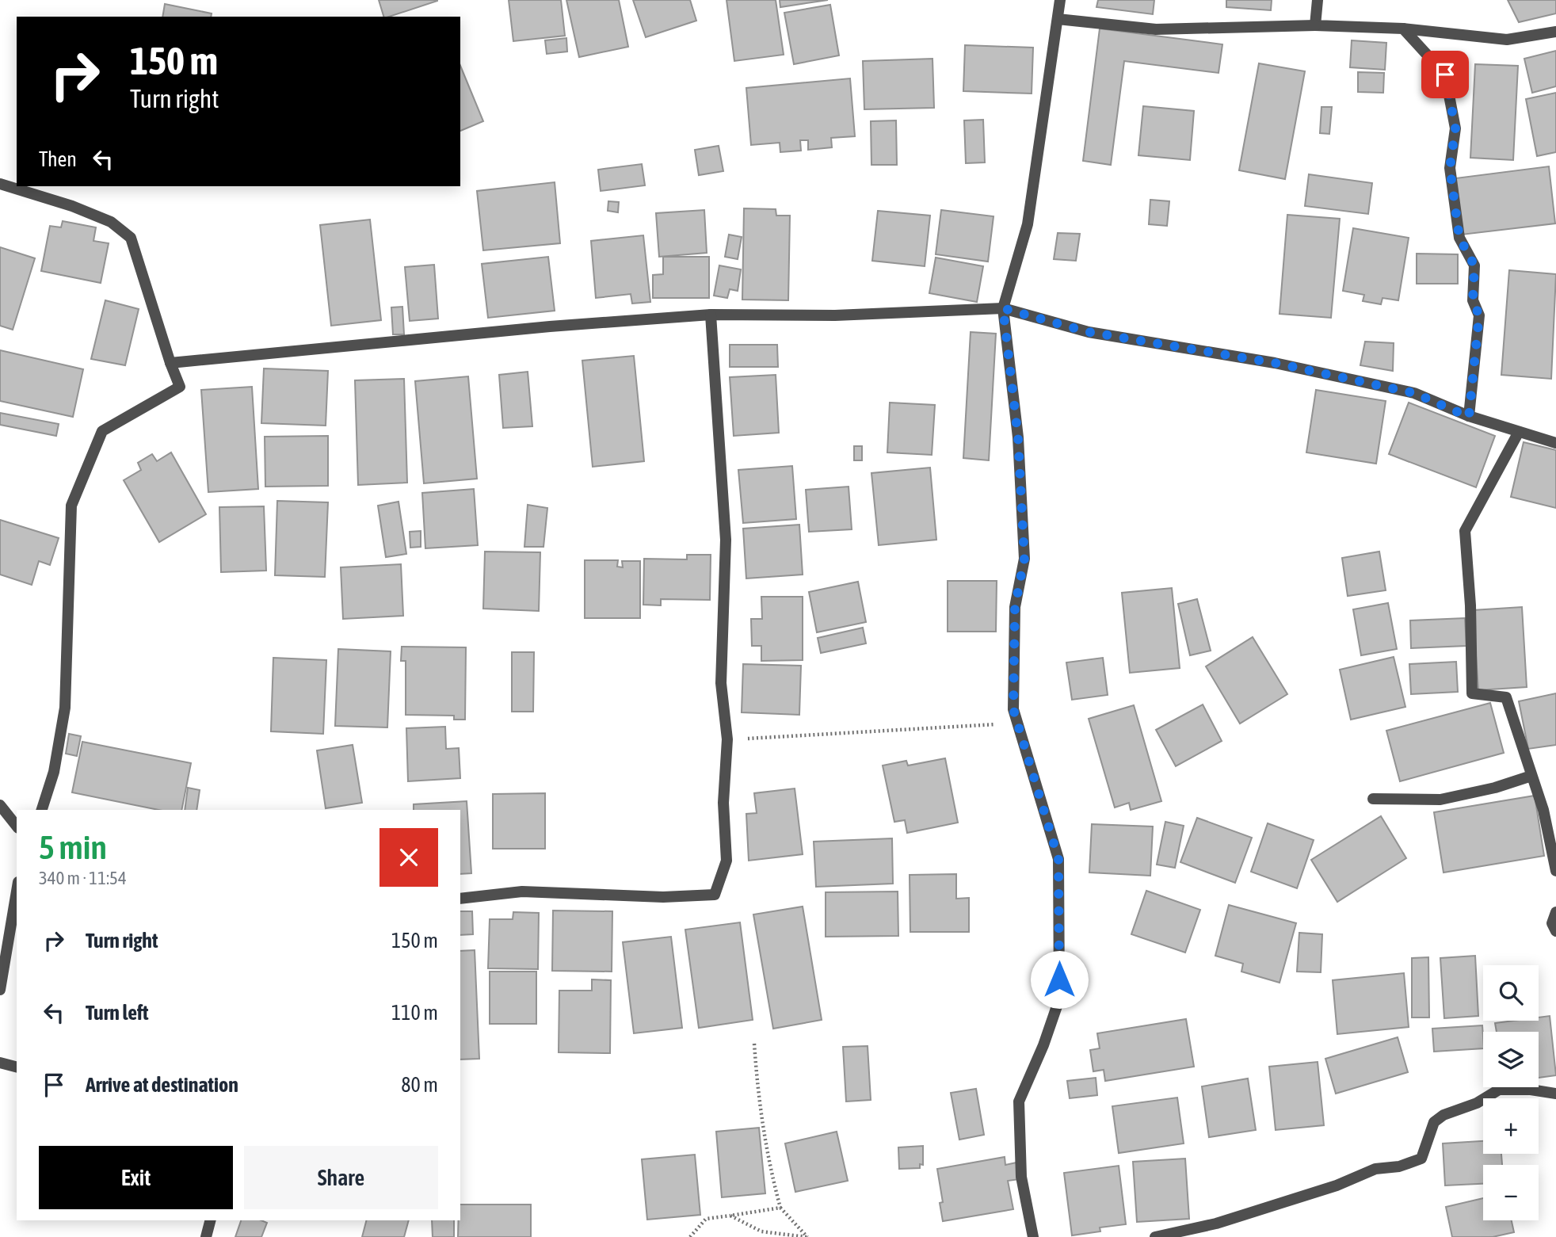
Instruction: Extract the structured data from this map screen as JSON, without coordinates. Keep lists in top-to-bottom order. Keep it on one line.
{"page":{"turn":["150 m","Turn right"],"then":"Then","heading":["5 min","340 m · 11:54"],"list":[{"name":"Turn right","value":"150 m"},{"name":"Turn left","value":"110 m"},{"name":"Arrive at destination","value":"80 m"}],"map_buttons":["+","−"],"buttons":["Exit","Share"]}}
